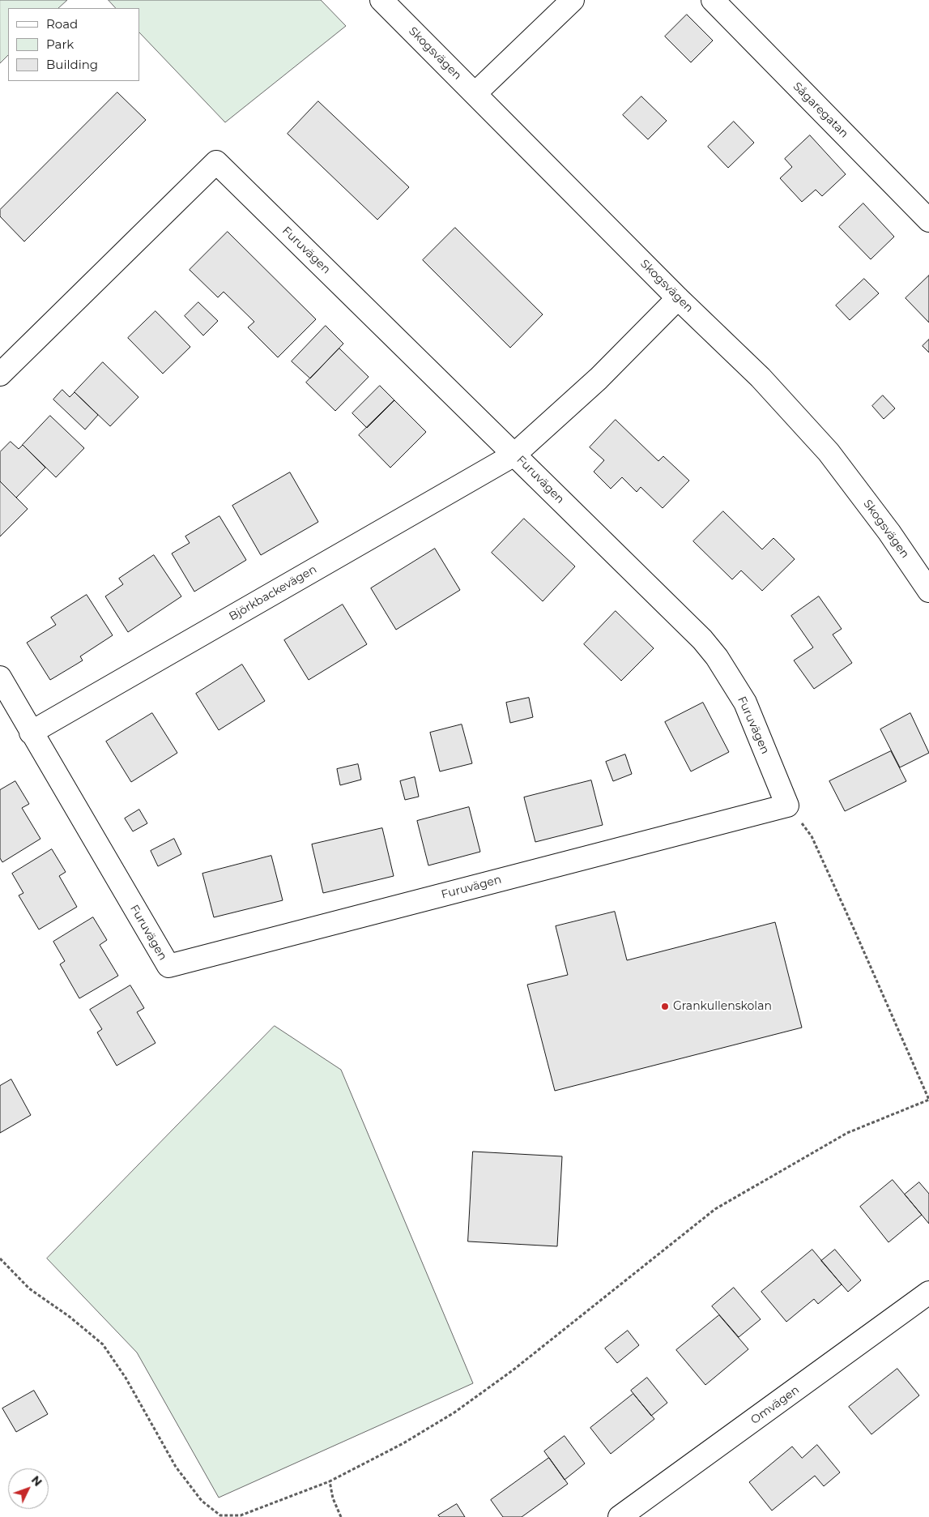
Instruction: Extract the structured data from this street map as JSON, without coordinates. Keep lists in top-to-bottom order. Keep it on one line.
{"streets":{"street":["Skogsvägen","Sågaregatan","Furuvägen","Björkbackevägen","Omvägen"]},"crossings":[["Skogsvägen","Björkbackevägen"],["Furuvägen","Björkbackevägen"]],"places":["Grankullenskolan"],"legend":["Road","Park","Building"],"north":"top right"}
